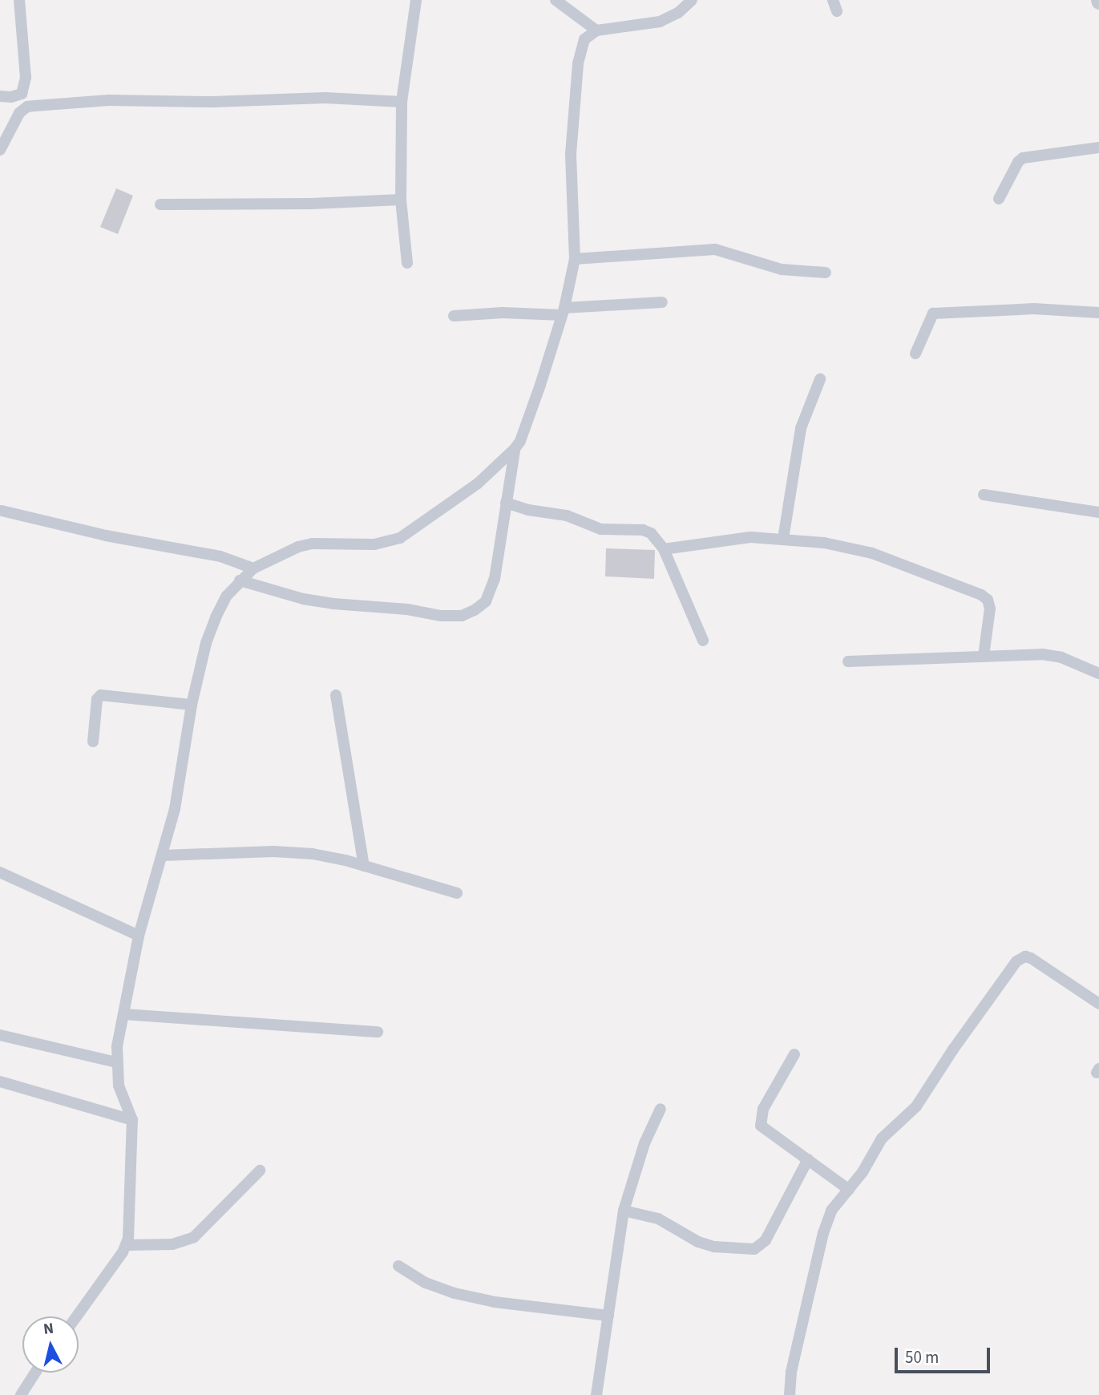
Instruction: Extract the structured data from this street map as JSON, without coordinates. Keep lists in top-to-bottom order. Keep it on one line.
{"scale_bar":"50 m","north":"top"}
